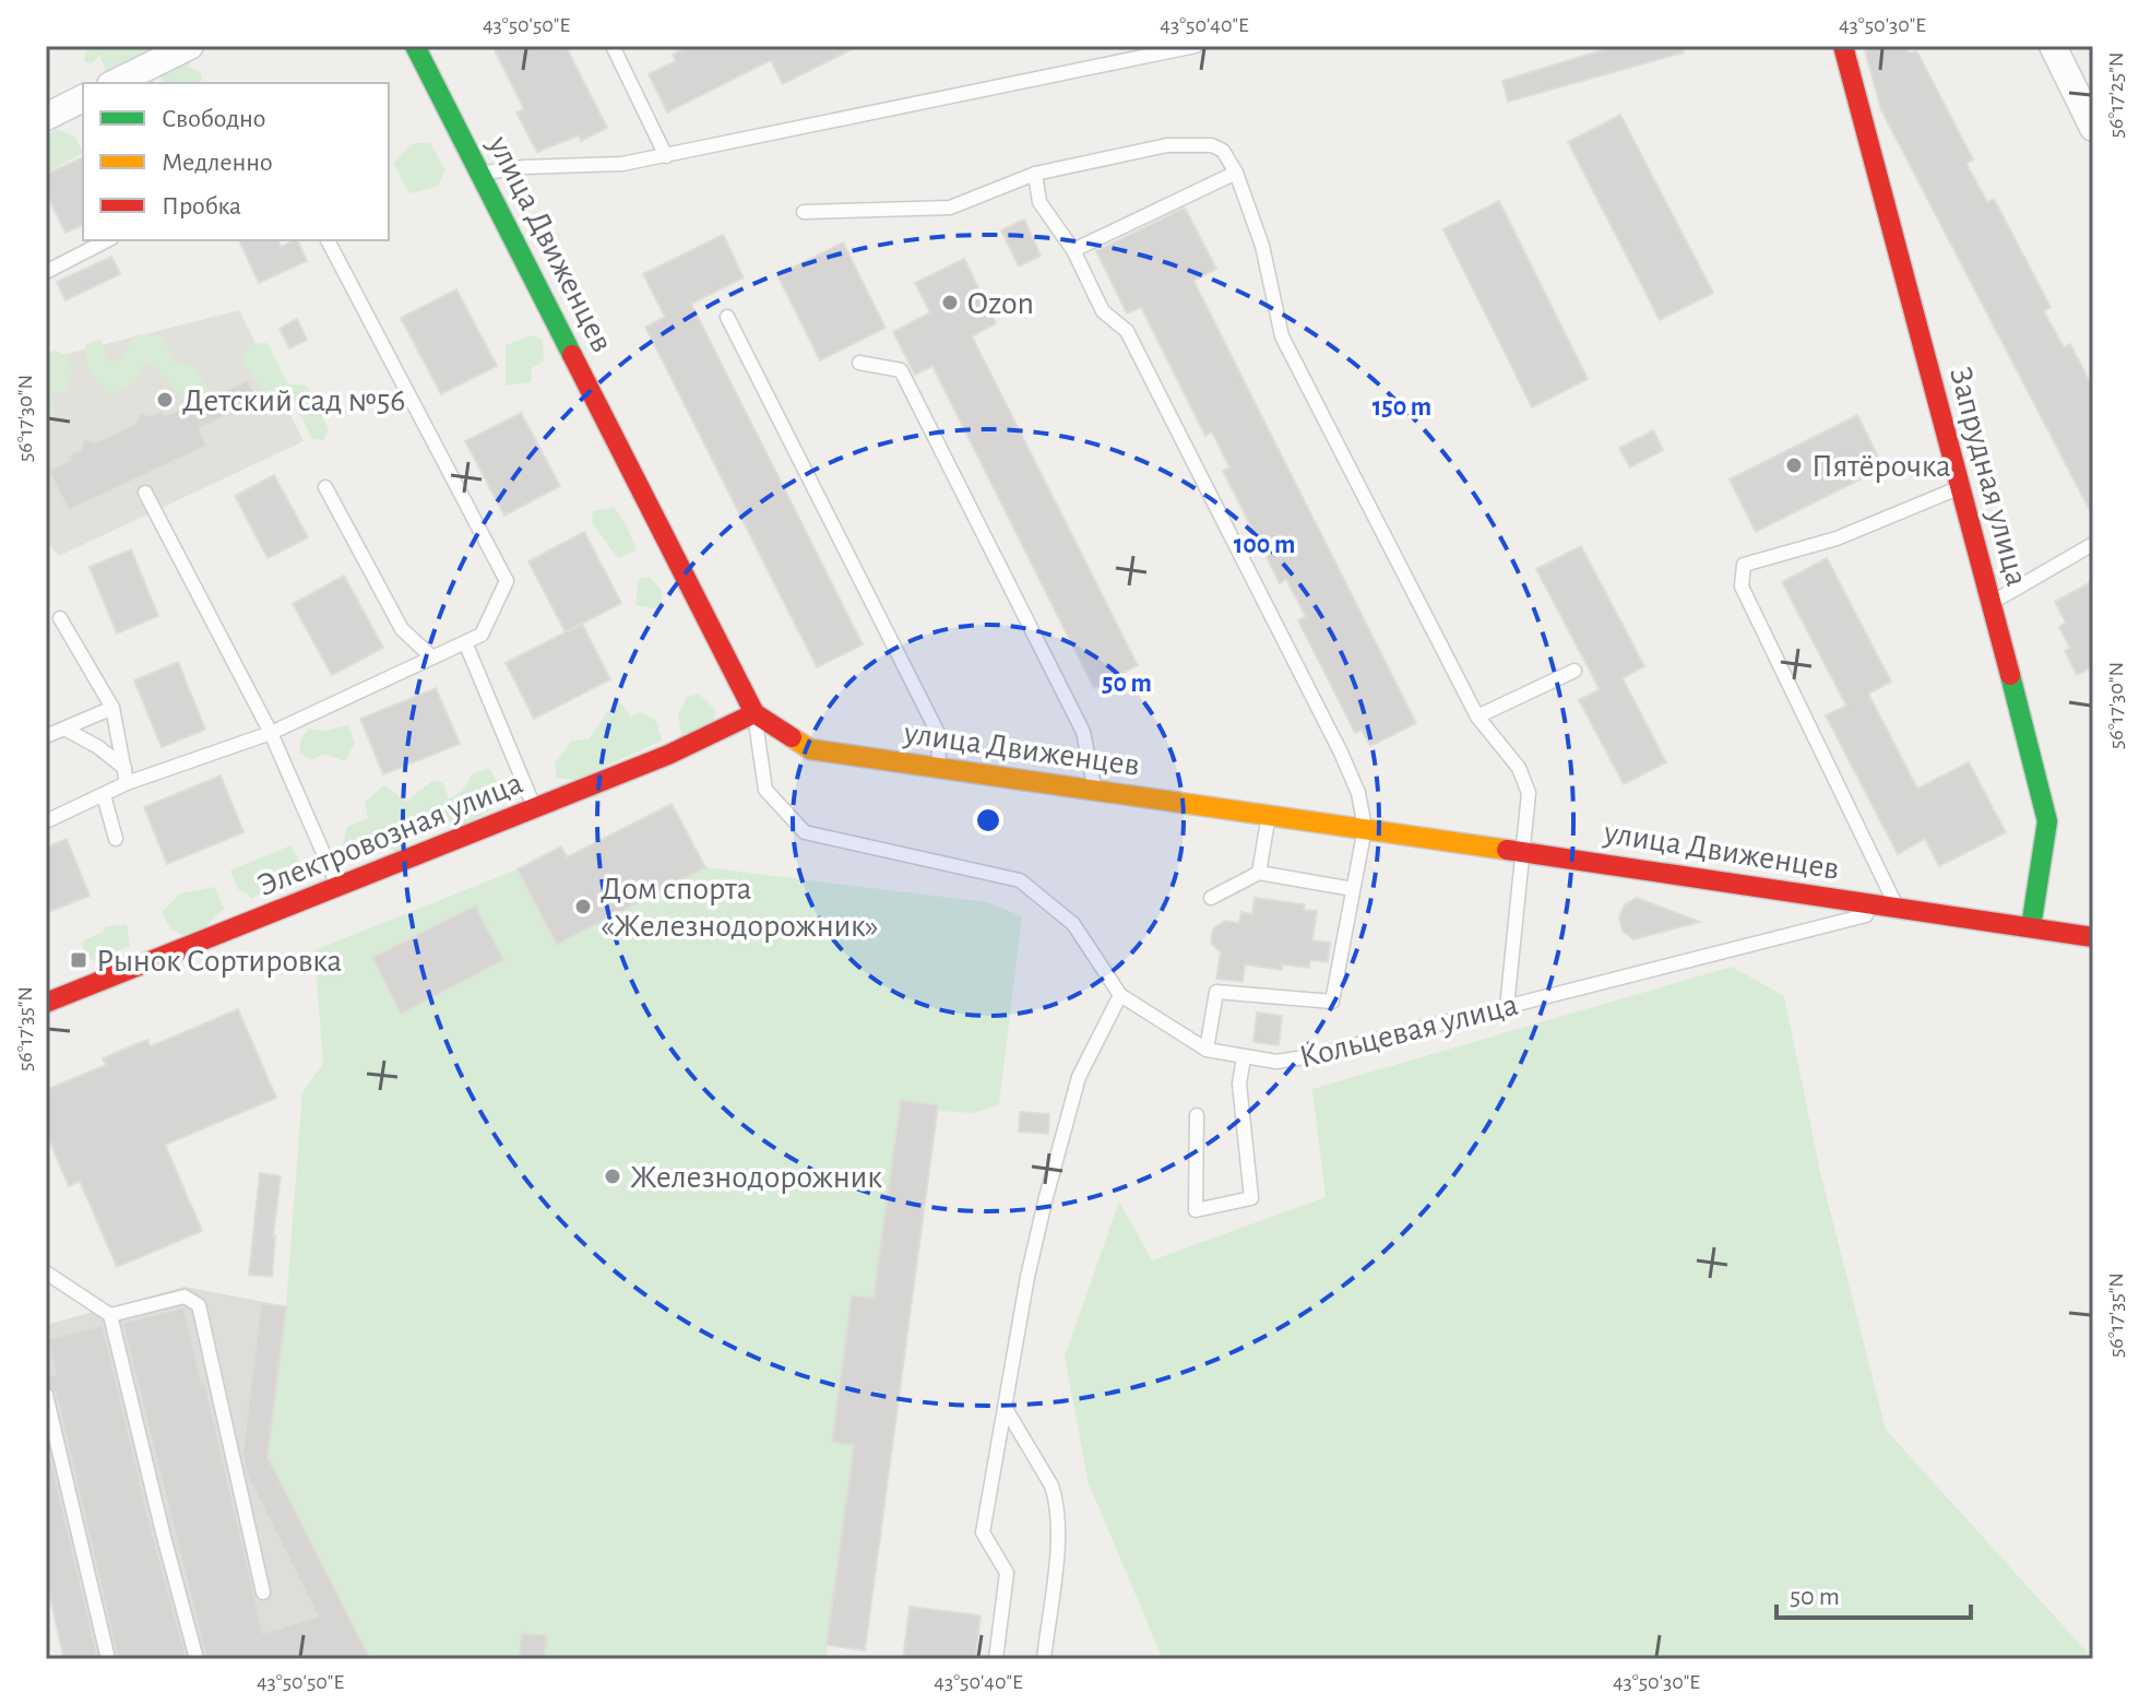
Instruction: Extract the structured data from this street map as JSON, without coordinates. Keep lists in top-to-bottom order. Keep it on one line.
{"streets":{"street":["улица Движенцев","Запрудная улица","Электровозная улица"],"lane":["Кольцевая улица"]},"crossings":[["улица Движенцев","Запрудная улица"],["улица Движенцев","Электровозная улица"],["улица Движенцев","Кольцевая улица"],["Электровозная улица","Кольцевая улица"]],"places":{"other":["Ozon","Детский сад №56","Пятёрочка","Дом спорта «Железнодорожник»","Железнодорожник"],"transit":["Рынок Сортировка"]},"legend":["Свободно","Медленно","Пробка"],"scale_bar":"50 m","coordinates":["43°50'50\"E","43°50'40\"E","43°50'30\"E","56°17'25\"N","56°17'30\"N","56°17'35\"N"],"rings":["150 m","100 m","50 m"]}
